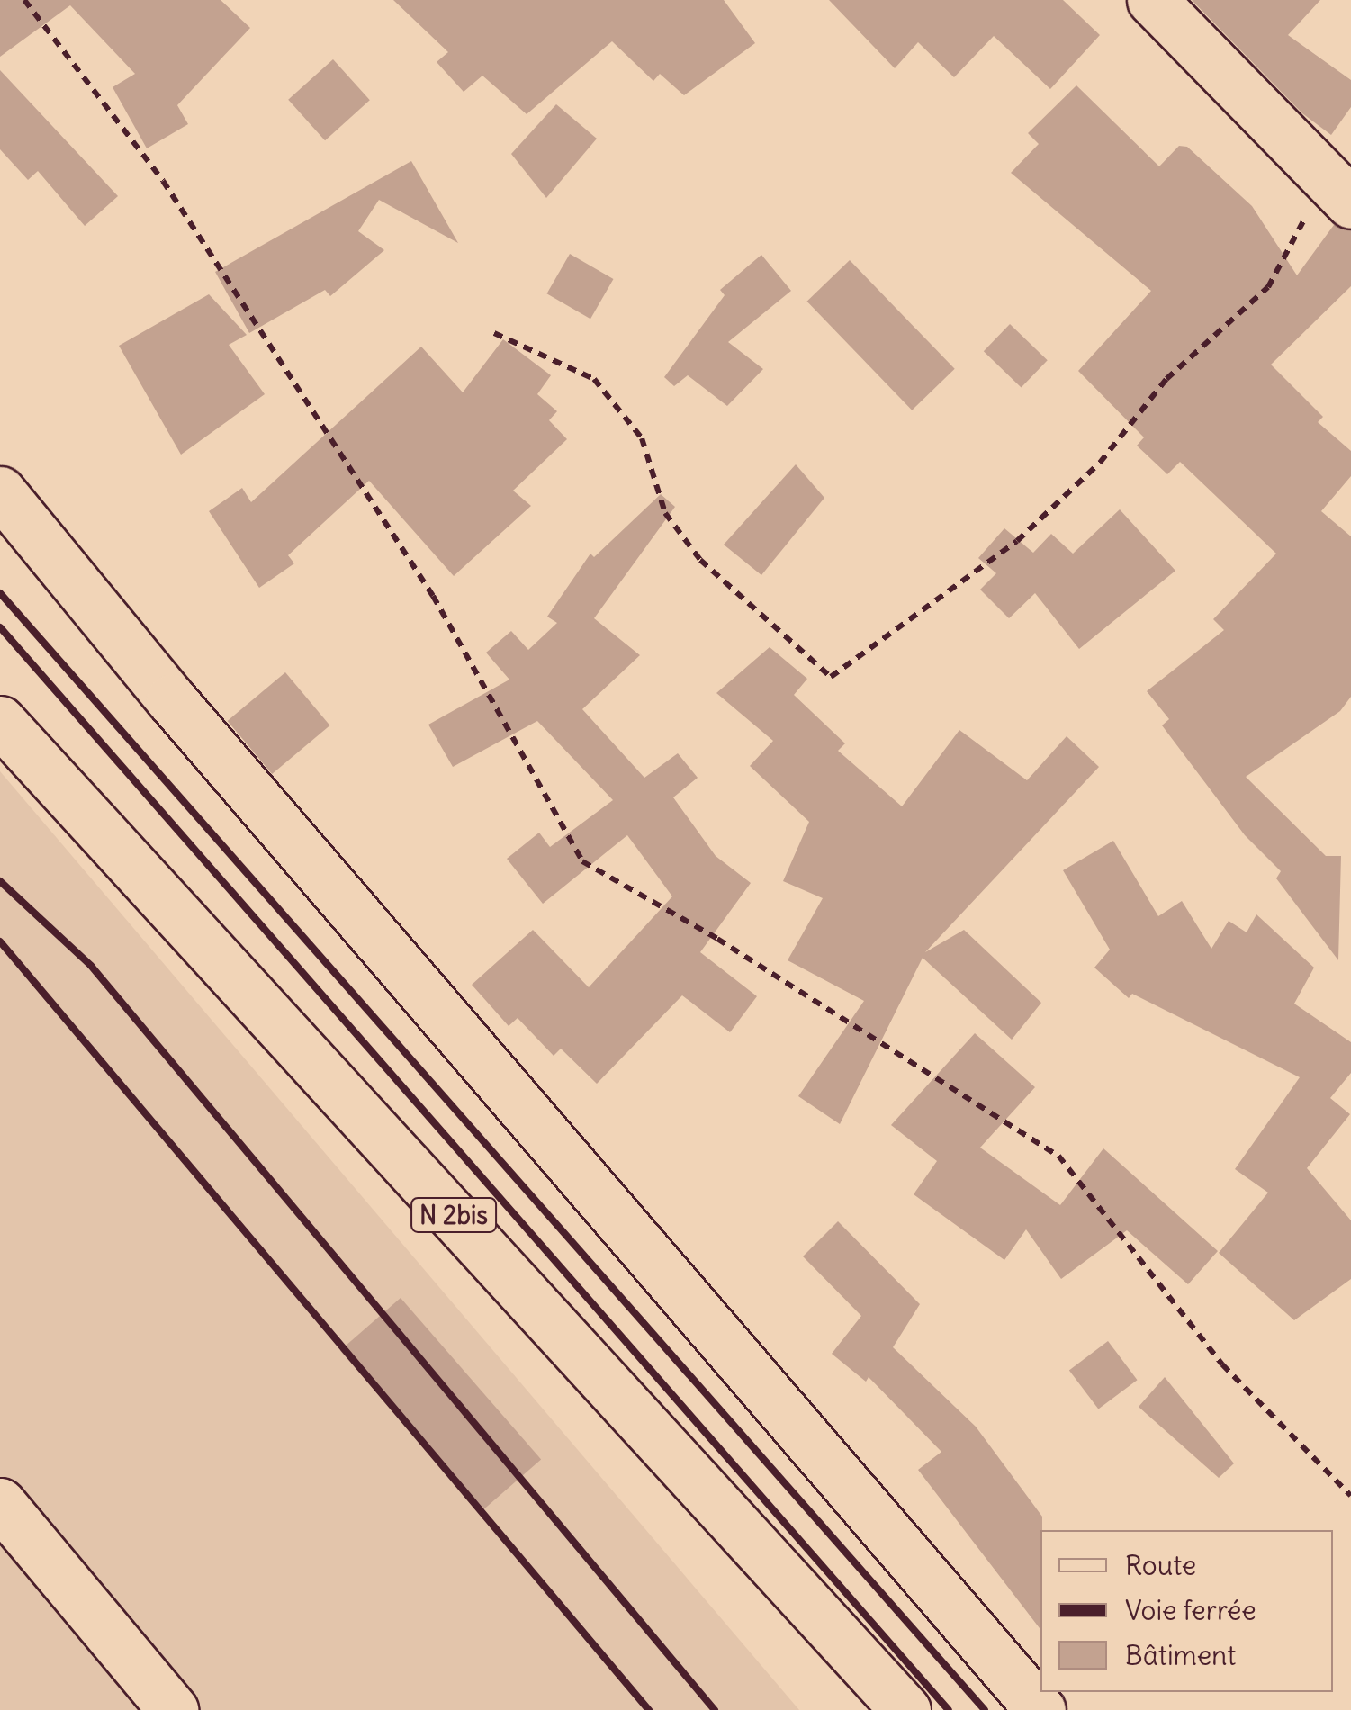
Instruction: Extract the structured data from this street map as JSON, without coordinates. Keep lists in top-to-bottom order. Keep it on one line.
{"streets":{"main road":["N 2bis"]},"legend":["Route","Voie ferrée","Bâtiment"]}
